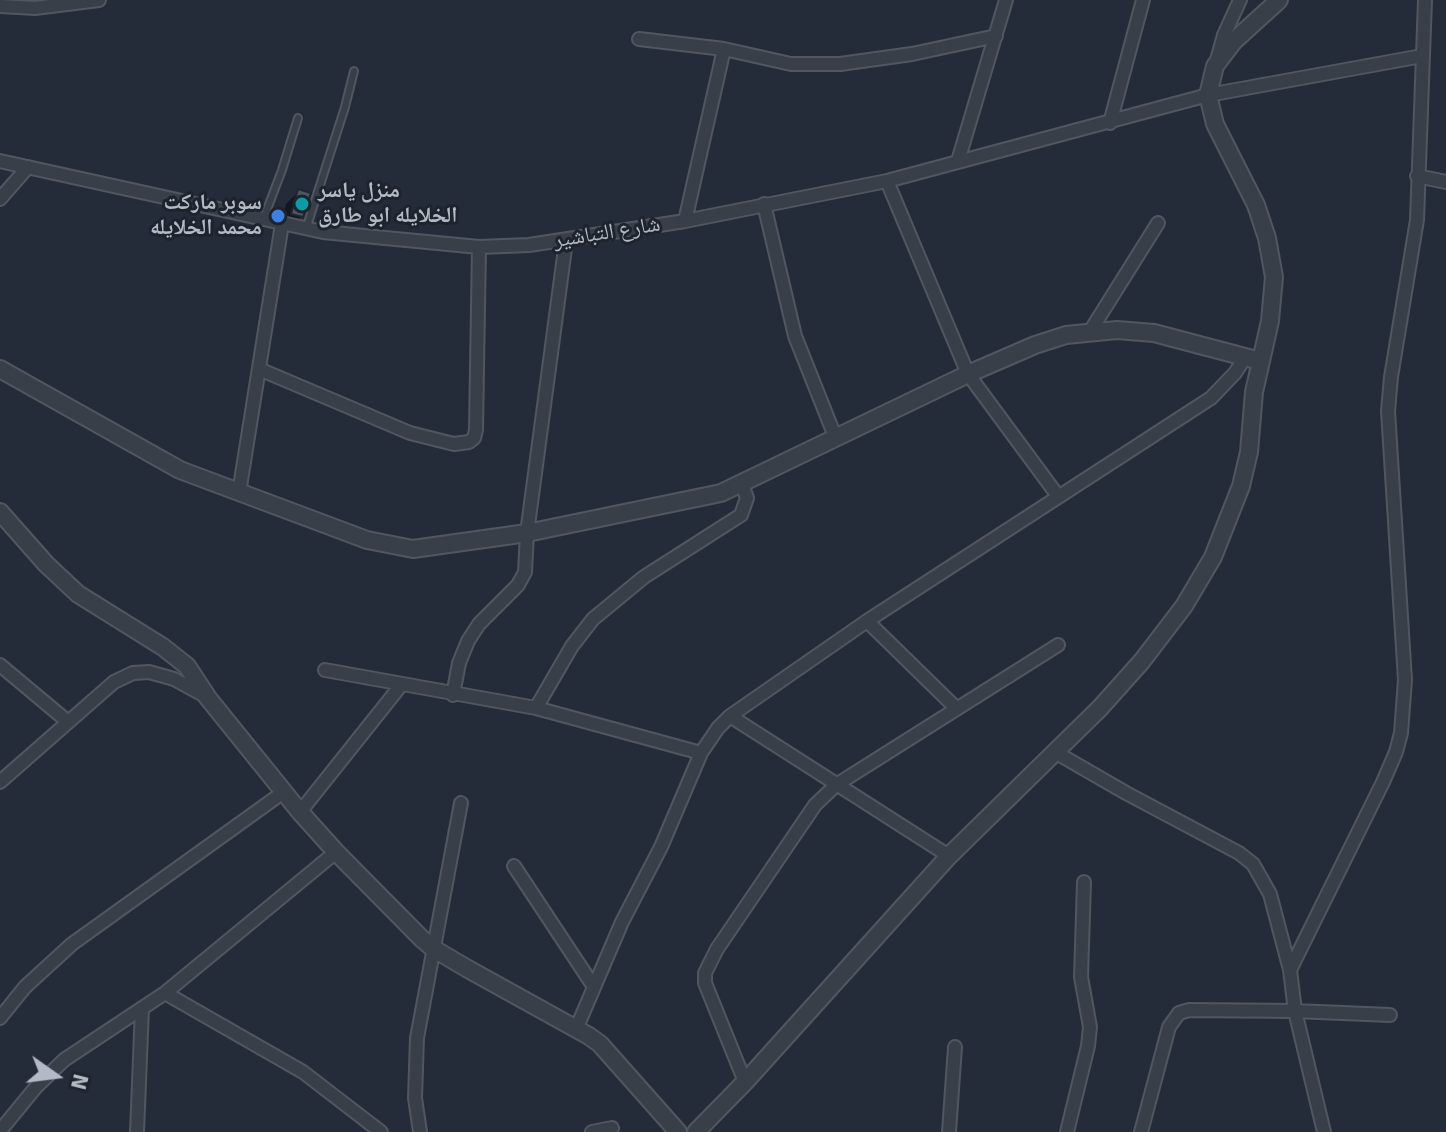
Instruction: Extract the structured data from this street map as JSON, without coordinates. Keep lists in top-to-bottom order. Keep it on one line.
{"streets":{"street":["شارع التباشير"]},"places":["منزل ياسر الخلايله ابو طارق","سوبر ماركت محمد الخلايله"],"north":"right"}
